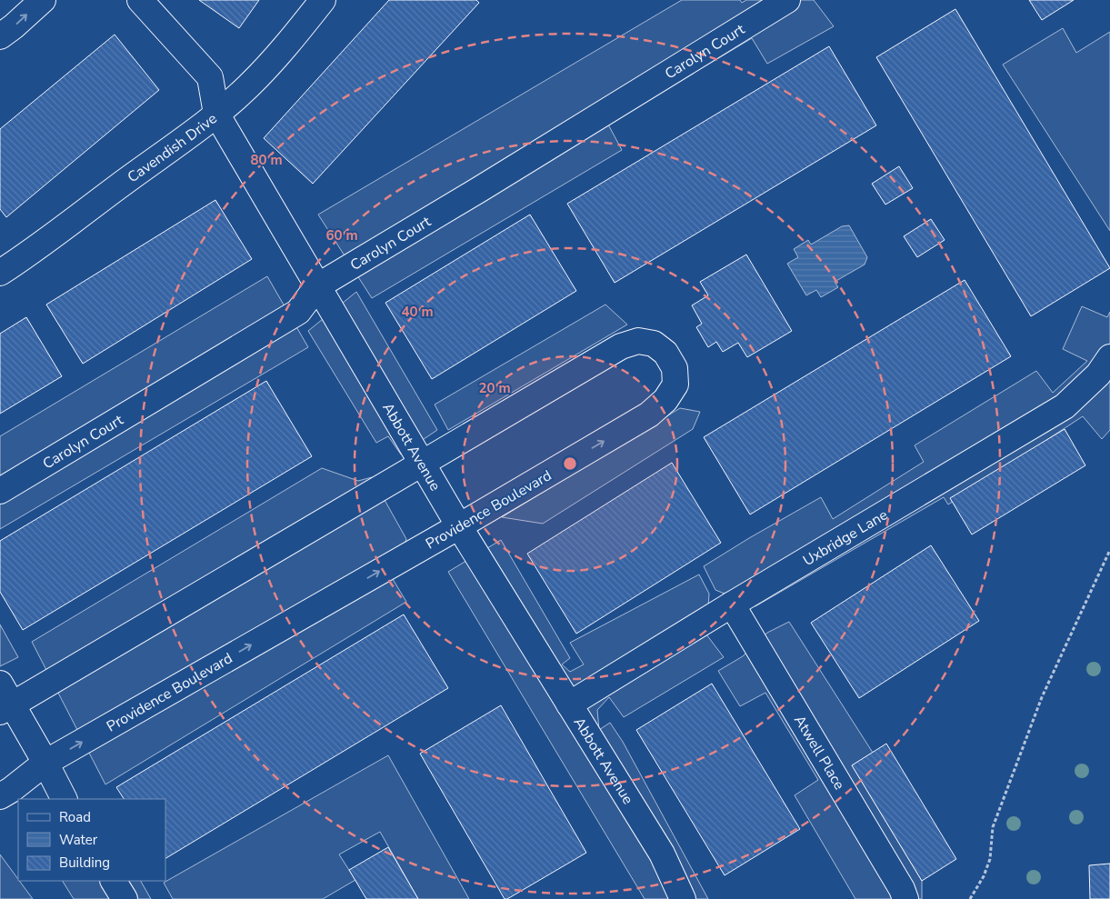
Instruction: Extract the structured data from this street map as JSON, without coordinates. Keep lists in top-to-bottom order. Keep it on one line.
{"streets":{"street":["Carolyn Court","Cavendish Drive","Abbott Avenue","Providence Boulevard","Uxbridge Lane","Atwell Place"]},"crossings":[["Carolyn Court","Abbott Avenue"],["Cavendish Drive","Abbott Avenue"],["Abbott Avenue","Providence Boulevard"],["Abbott Avenue","Uxbridge Lane"],["Uxbridge Lane","Atwell Place"]],"legend":["Road","Water","Building"],"rings":["80 m","60 m","40 m","20 m"]}
